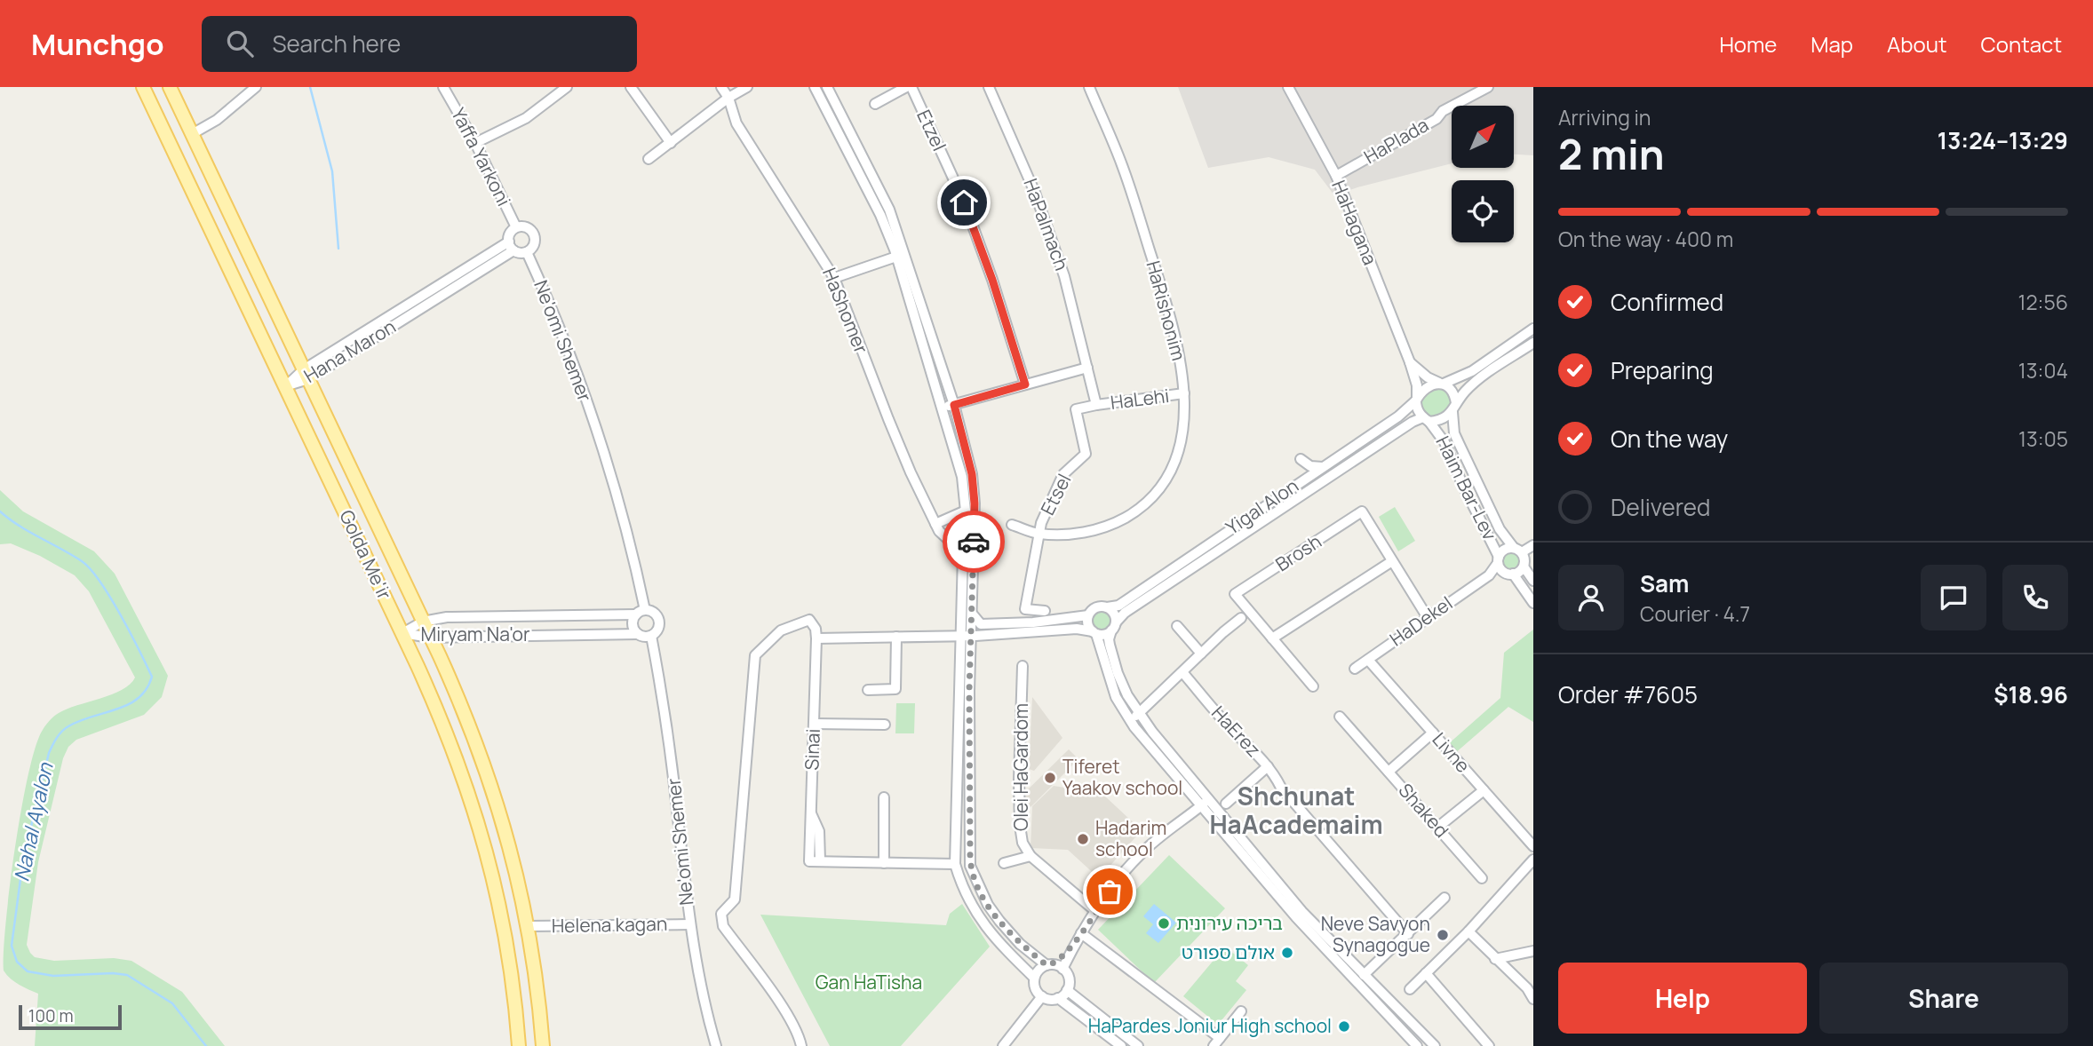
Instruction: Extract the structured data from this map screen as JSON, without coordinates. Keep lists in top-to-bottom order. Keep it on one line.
{"streets":{"main road":["Golda Me'ir"],"street":["Etzel","HaPlada","Yaffa Yarkoni","HaHagana","HaPalmach","HaShomer","HaRishonim","Ne'omi Shemer","Hana Maron","HaLehi","Haim Bar-Lev","Etsel","Yigal Alon","Brosh","HaDekel","Miryam Na'or","HaErez","Sinai","Livne","Olei HaGardom","Shaked","Helena kagan"]},"crossings":[["HaPlada","HaHagana"],["Yaffa Yarkoni","Ne'omi Shemer"],["Yaffa Yarkoni","Hana Maron"],["HaHagana","Haim Bar-Lev"],["HaHagana","Yigal Alon"],["HaPalmach","HaLehi"],["HaRishonim","HaLehi"],["HaRishonim","Etsel"],["Ne'omi Shemer","Hana Maron"],["Ne'omi Shemer","Miryam Na'or"],["Ne'omi Shemer","Helena kagan"],["Hana Maron","Golda Me'ir"],["HaLehi","Etsel"],["Haim Bar-Lev","Yigal Alon"],["Haim Bar-Lev","HaDekel"],["Golda Me'ir","Miryam Na'or"],["Golda Me'ir","Helena kagan"],["HaDekel","Livne"]],"districts":["Shchunat HaAcademaim"],"water":["Nahal Ayalon"],"parks":["Gan HaTisha"],"places":["Tiferet Yaakov school","Hadarim school","בריכה עירונית","Neve Savyon Synagogue","אולם ספורט","HaPardes Joniur High school"],"scale_bar":"100 m","north":"top right","page":{"header":"Munchgo","search":"Search here","nav":["Home","Map","About","Contact"],"heading":["2 min","Arriving in","13:24–13:29"],"panel":["Sam","Courier · 4.7","Order #7605","$18.96"],"bar":"On the way · 400 m","list":[["Confirmed","12:56"],["Preparing","13:04"],["On the way","13:05"],"Delivered"],"buttons":["Help","Share"],"scale":"100 m"}}
